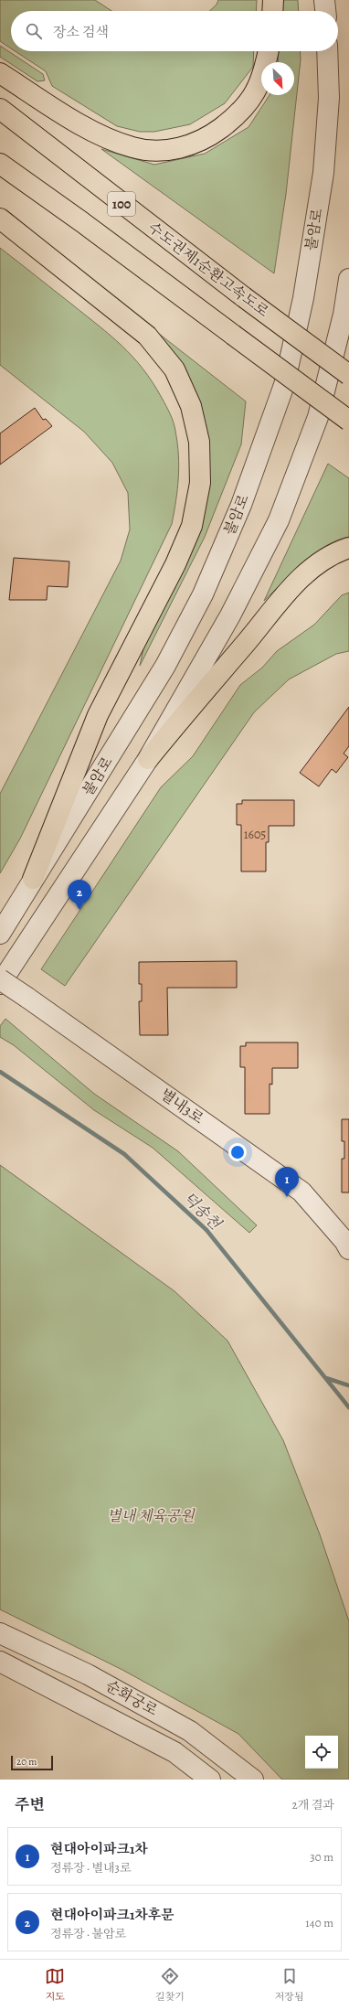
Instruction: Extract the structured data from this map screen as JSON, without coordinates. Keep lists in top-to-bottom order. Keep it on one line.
{"streets":{"highway":["100","수도권제1순환고속도로"],"street":["불암로","별내3로","순화궁로"]},"water":["덕송천"],"parks":["별내 체육공원"],"house_numbers":["1605"],"scale_bar":"20 m","north":"bottom right","page":{"search":"장소 검색","pins":["2","1"],"scale":"20 m","heading":["주변","2개 결과"],"list":[{"mark":"1","name":"현대아이파크1차","note":"정류장 · 별내3로","value":"30 m"},{"mark":"2","name":"현대아이파크1차후문","note":"정류장 · 불암로","value":"140 m"}],"nav":["지도","길찾기","저장됨"]}}
